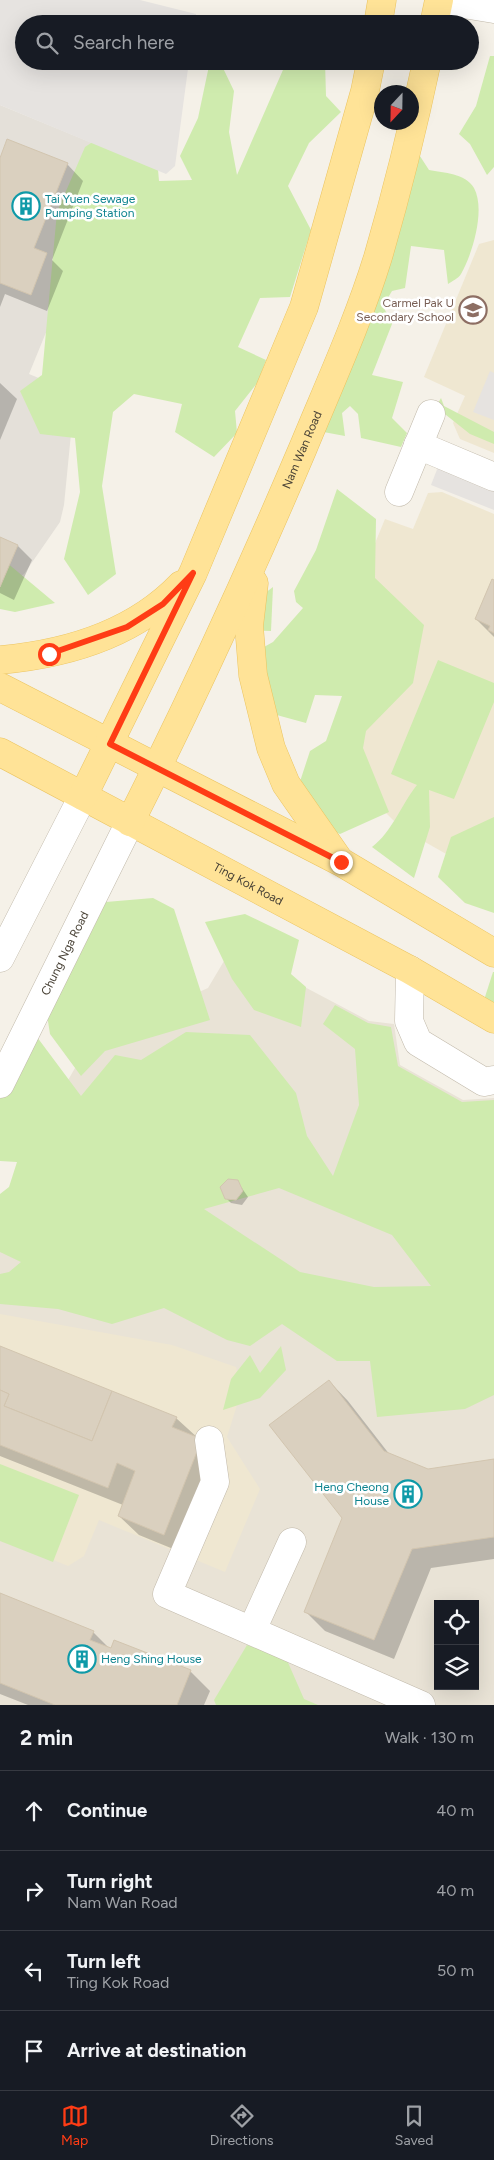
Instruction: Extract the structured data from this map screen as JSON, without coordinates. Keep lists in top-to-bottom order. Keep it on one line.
{"streets":{"main road":["Nam Wan Road","Ting Kok Road"],"street":["Chung Nga Road"]},"crossings":[["Nam Wan Road","Ting Kok Road"],["Nam Wan Road","Chung Nga Road"],["Ting Kok Road","Chung Nga Road"]],"places":{"building":["Tai Yuen Sewage Pumping Station","Heng Cheong House","Heng Shing House"],"school or university":["Carmel Pak U Secondary School"]},"north":"bottom","page":{"search":"Search here","heading":["2 min","Walk · 130 m"],"list":[["Continue","40 m"],["Turn right","Nam Wan Road","40 m"],["Turn left","Ting Kok Road","50 m"],"Arrive at destination"],"nav":["Map","Directions","Saved"]}}
